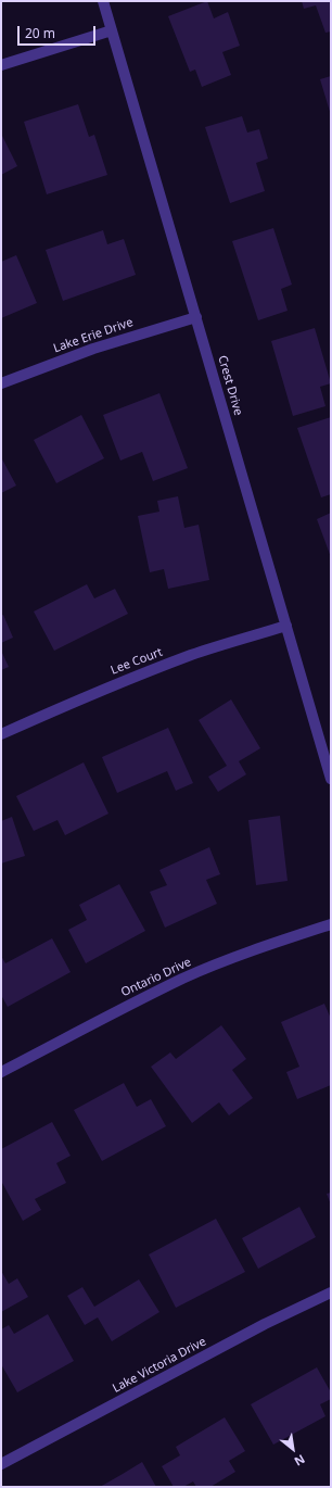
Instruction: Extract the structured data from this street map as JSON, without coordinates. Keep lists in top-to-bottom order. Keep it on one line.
{"streets":{"street":["Lake Erie Drive","Crest Drive","Lee Court","Ontario Drive","Lake Victoria Drive"]},"crossings":[["Lake Erie Drive","Crest Drive"],["Crest Drive","Lee Court"]],"scale_bar":"20 m","north":"bottom right"}
